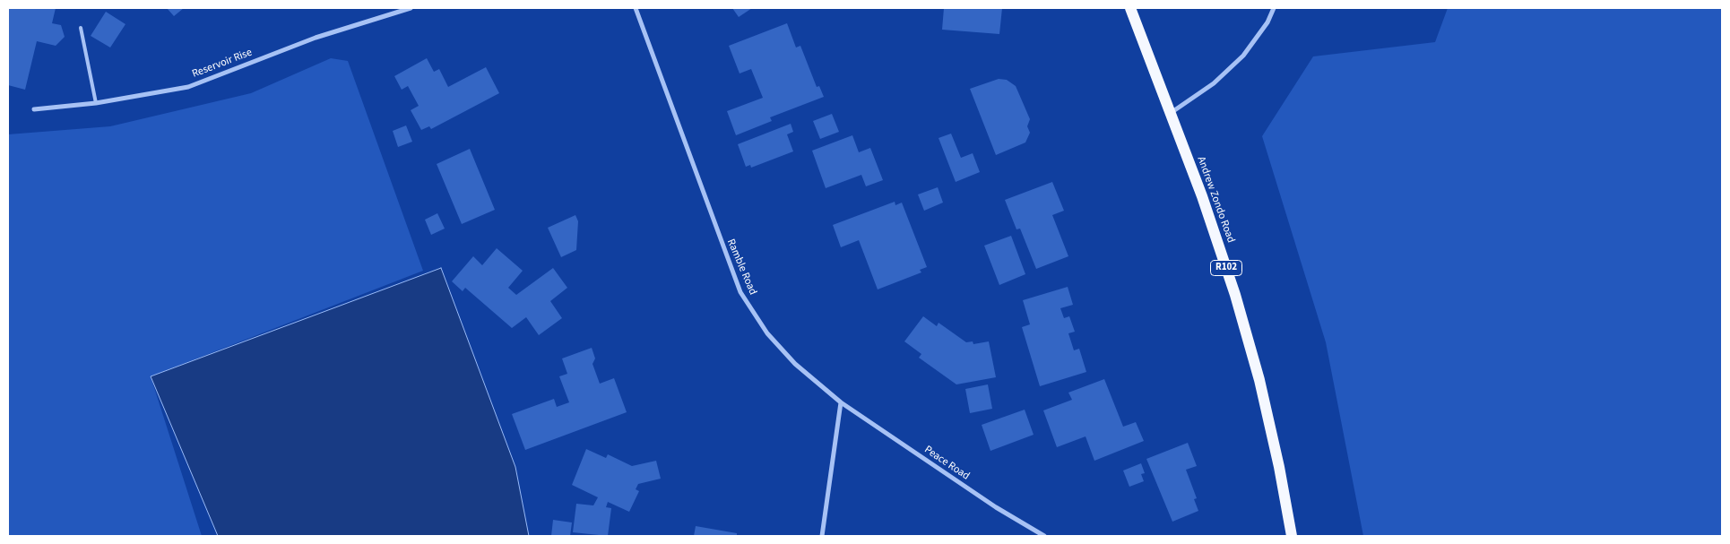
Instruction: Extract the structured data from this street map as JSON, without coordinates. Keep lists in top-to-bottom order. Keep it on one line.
{"streets":{"main road":["Andrew Zondo Road","R102"],"street":["Reservoir Rise","Ramble Road","Peace Road"]},"crossings":[["Ramble Road","Peace Road"]]}
